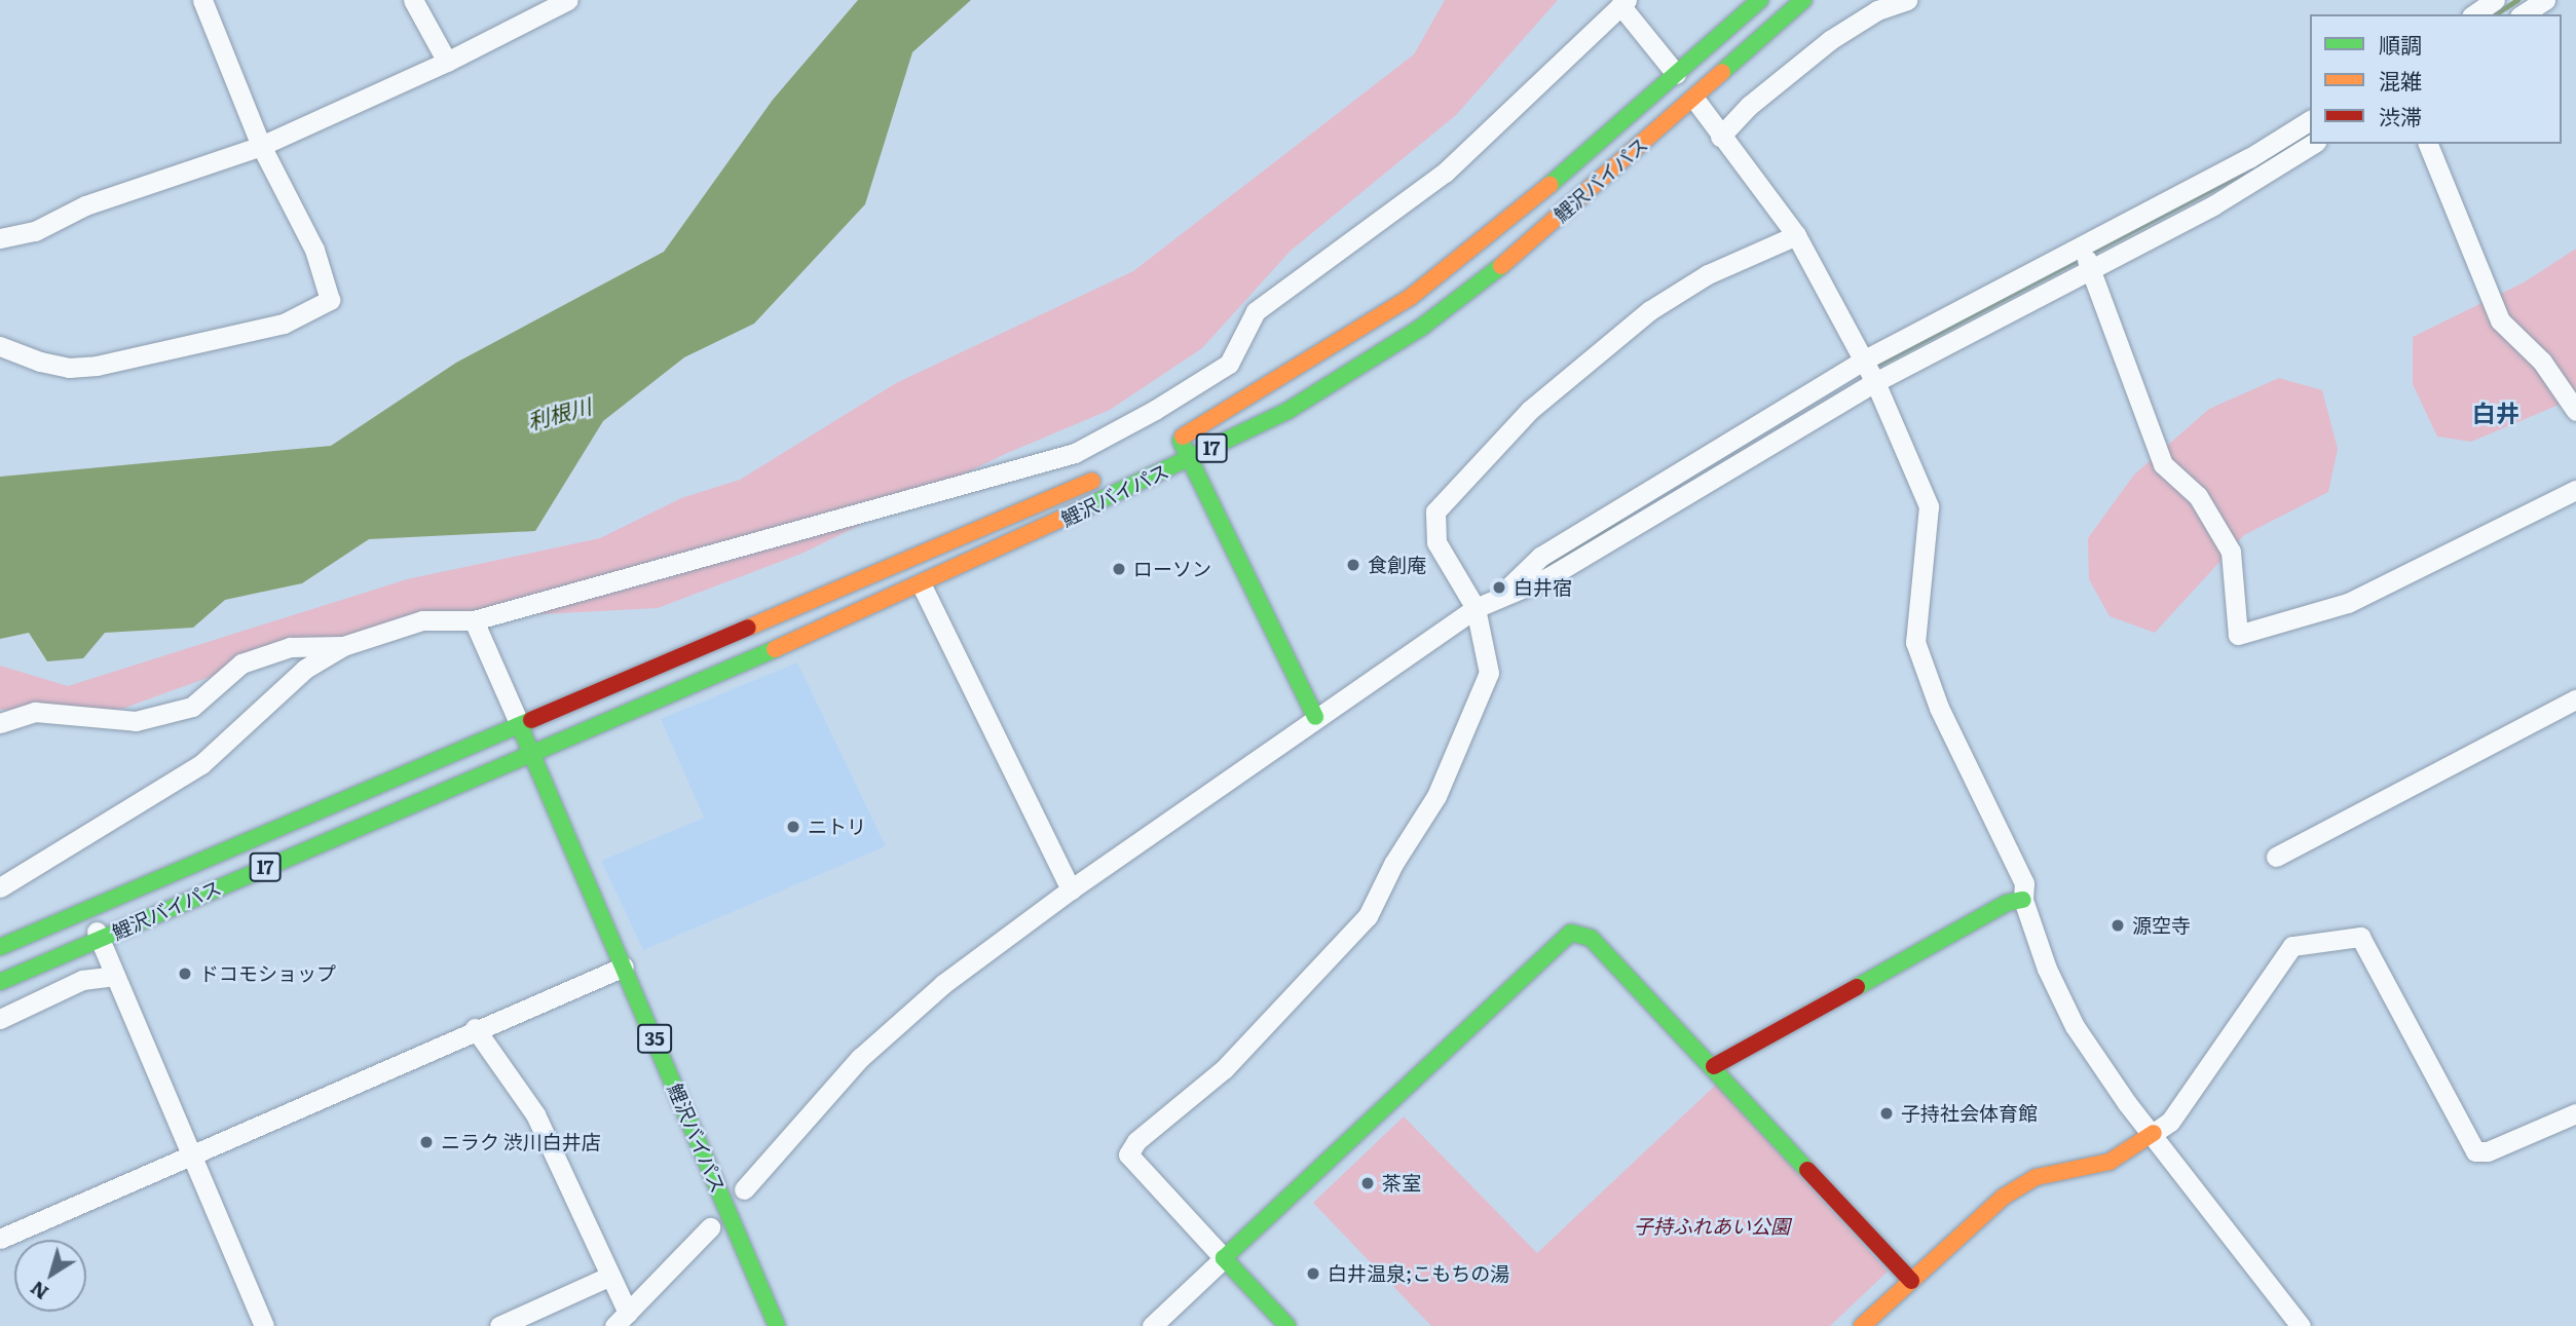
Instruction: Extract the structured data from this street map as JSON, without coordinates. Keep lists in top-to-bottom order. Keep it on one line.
{"streets":{"main road":["鯉沢バイパス","17","35"]},"districts":["白井"],"water":["利根川"],"parks":["子持ふれあい公園"],"places":["食創庵","ローソン","白井宿","ニトリ","源空寺","ドコモショップ","子持社会体育館","ニラク 渋川白井店","茶室","白井温泉;こもちの湯"],"legend":["順調","混雑","渋滞"],"north":"bottom left"}
